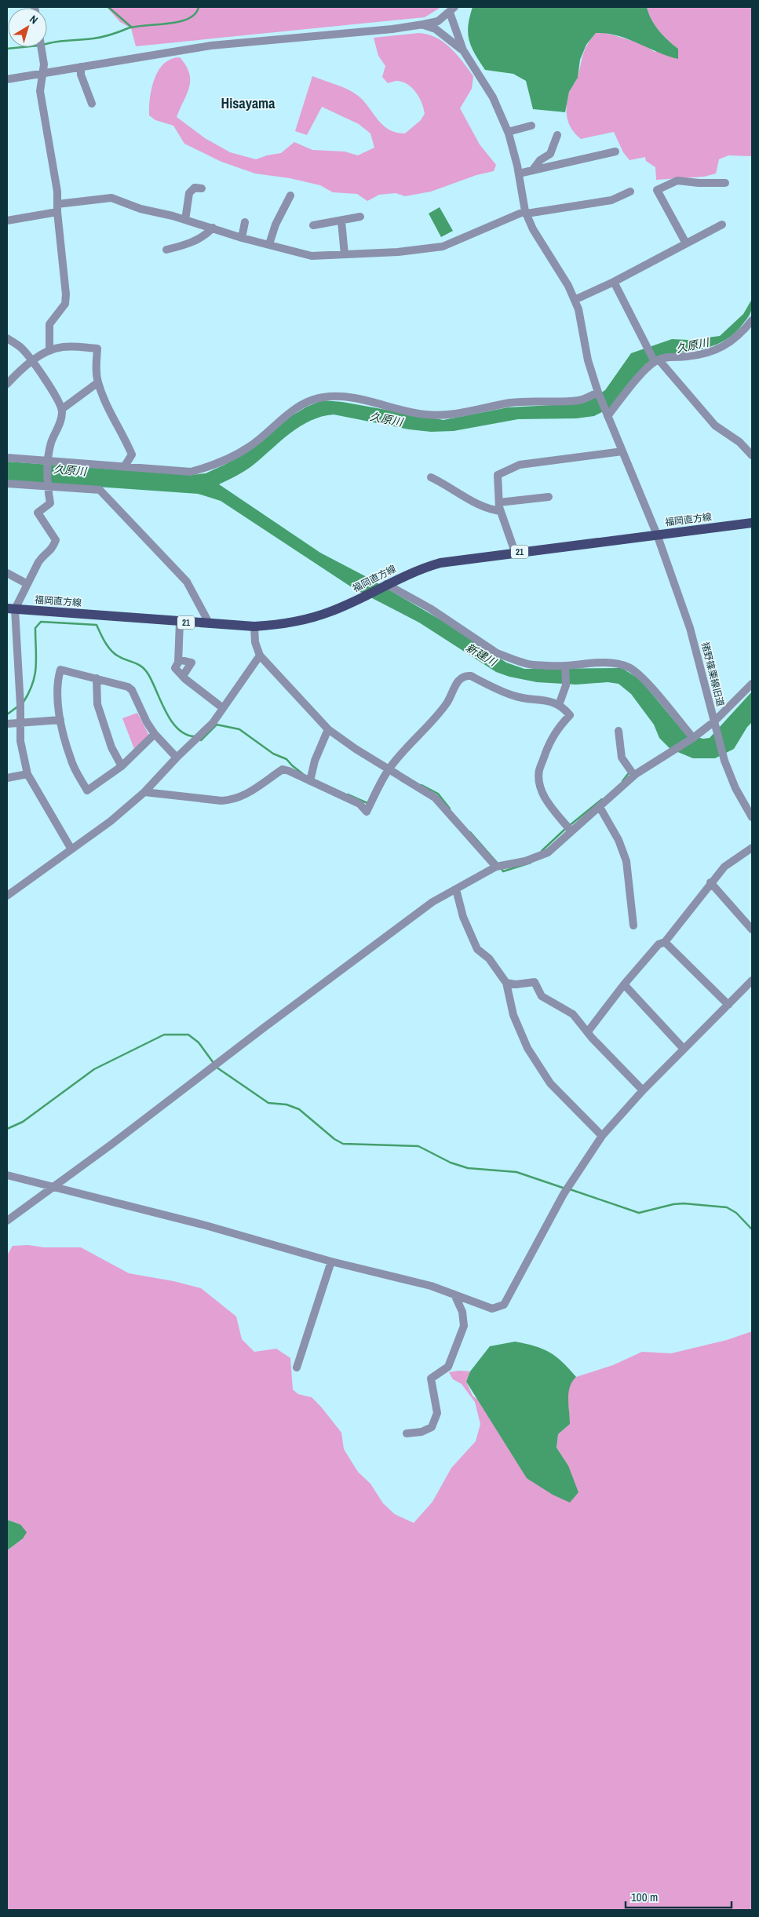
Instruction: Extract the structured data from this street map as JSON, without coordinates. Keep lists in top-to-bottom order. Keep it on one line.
{"streets":{"main road":["福岡直方線","21"],"street":["猪野篠栗線旧道"]},"crossings":[["福岡直方線","猪野篠栗線旧道"]],"districts":["Hisayama"],"water":["久原川","新建川"],"scale_bar":"100 m","north":"top right"}
